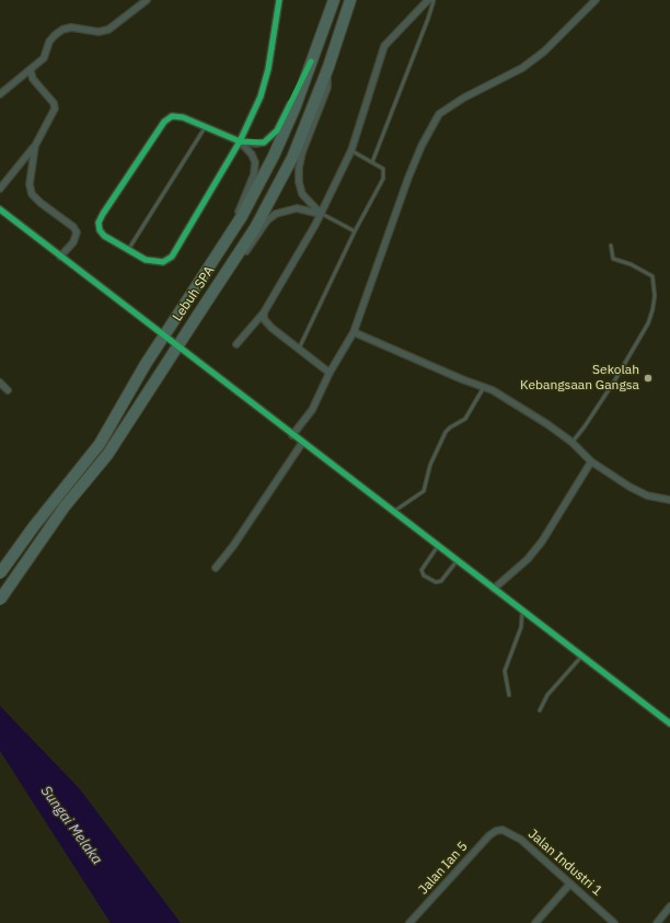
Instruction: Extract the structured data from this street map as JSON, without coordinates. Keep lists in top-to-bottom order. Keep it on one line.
{"streets":{"highway":["Lebuh SPA"],"street":["Jalan Industri 1","Jalan Ian 5"]},"crossings":[["Jalan Industri 1","Jalan Ian 5"]],"water":["Sungai Melaka"],"places":["Sekolah Kebangsaan Gangsa"]}
